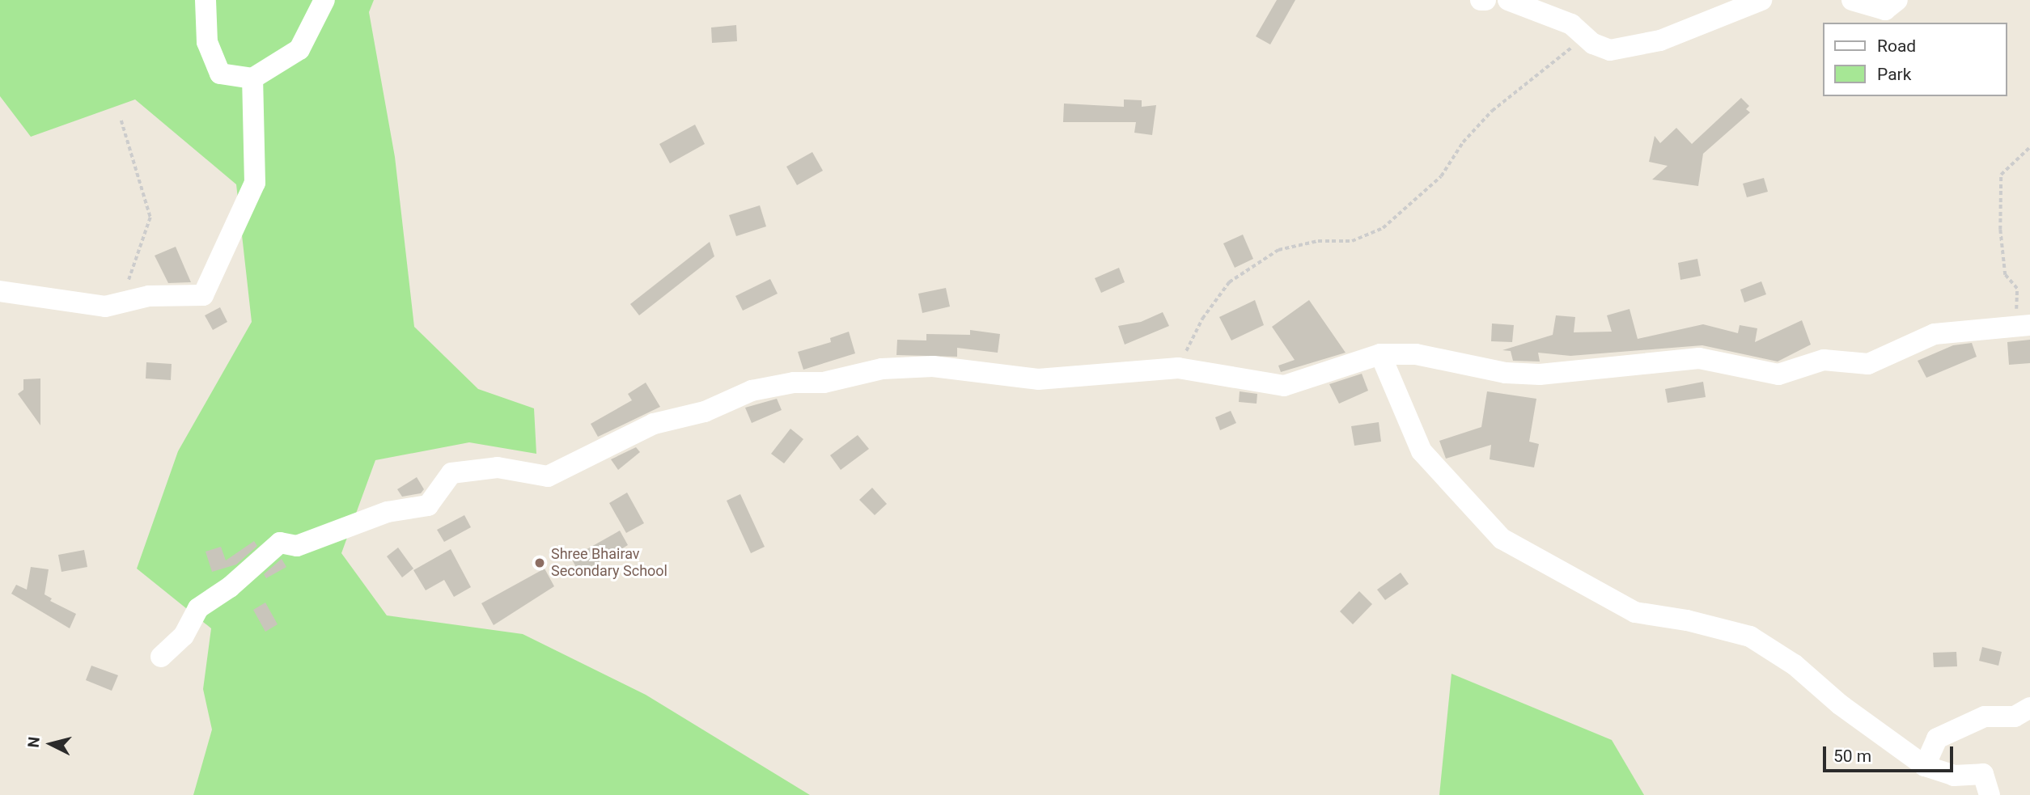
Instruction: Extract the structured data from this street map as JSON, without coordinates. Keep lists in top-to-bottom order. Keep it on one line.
{"places":["Shree Bhairav Secondary School"],"legend":["Road","Park"],"scale_bar":"50 m","north":"left"}
